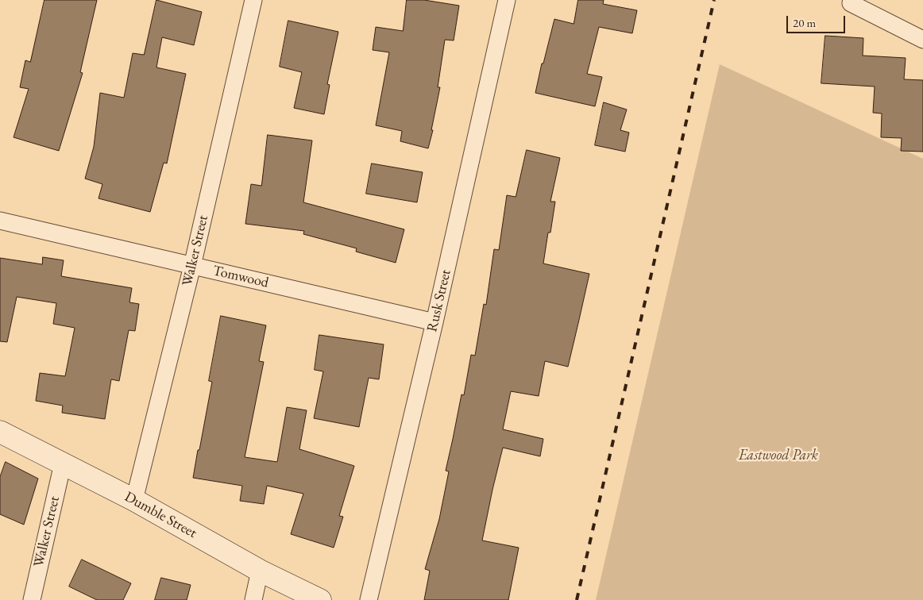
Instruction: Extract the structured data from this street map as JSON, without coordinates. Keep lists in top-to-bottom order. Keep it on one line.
{"streets":{"street":["Walker Street","Tomwood","Rusk Street","Dumble Street"]},"crossings":[["Walker Street","Tomwood"],["Walker Street","Dumble Street"],["Tomwood","Rusk Street"]],"parks":["Eastwood Park"],"scale_bar":"20 m"}
